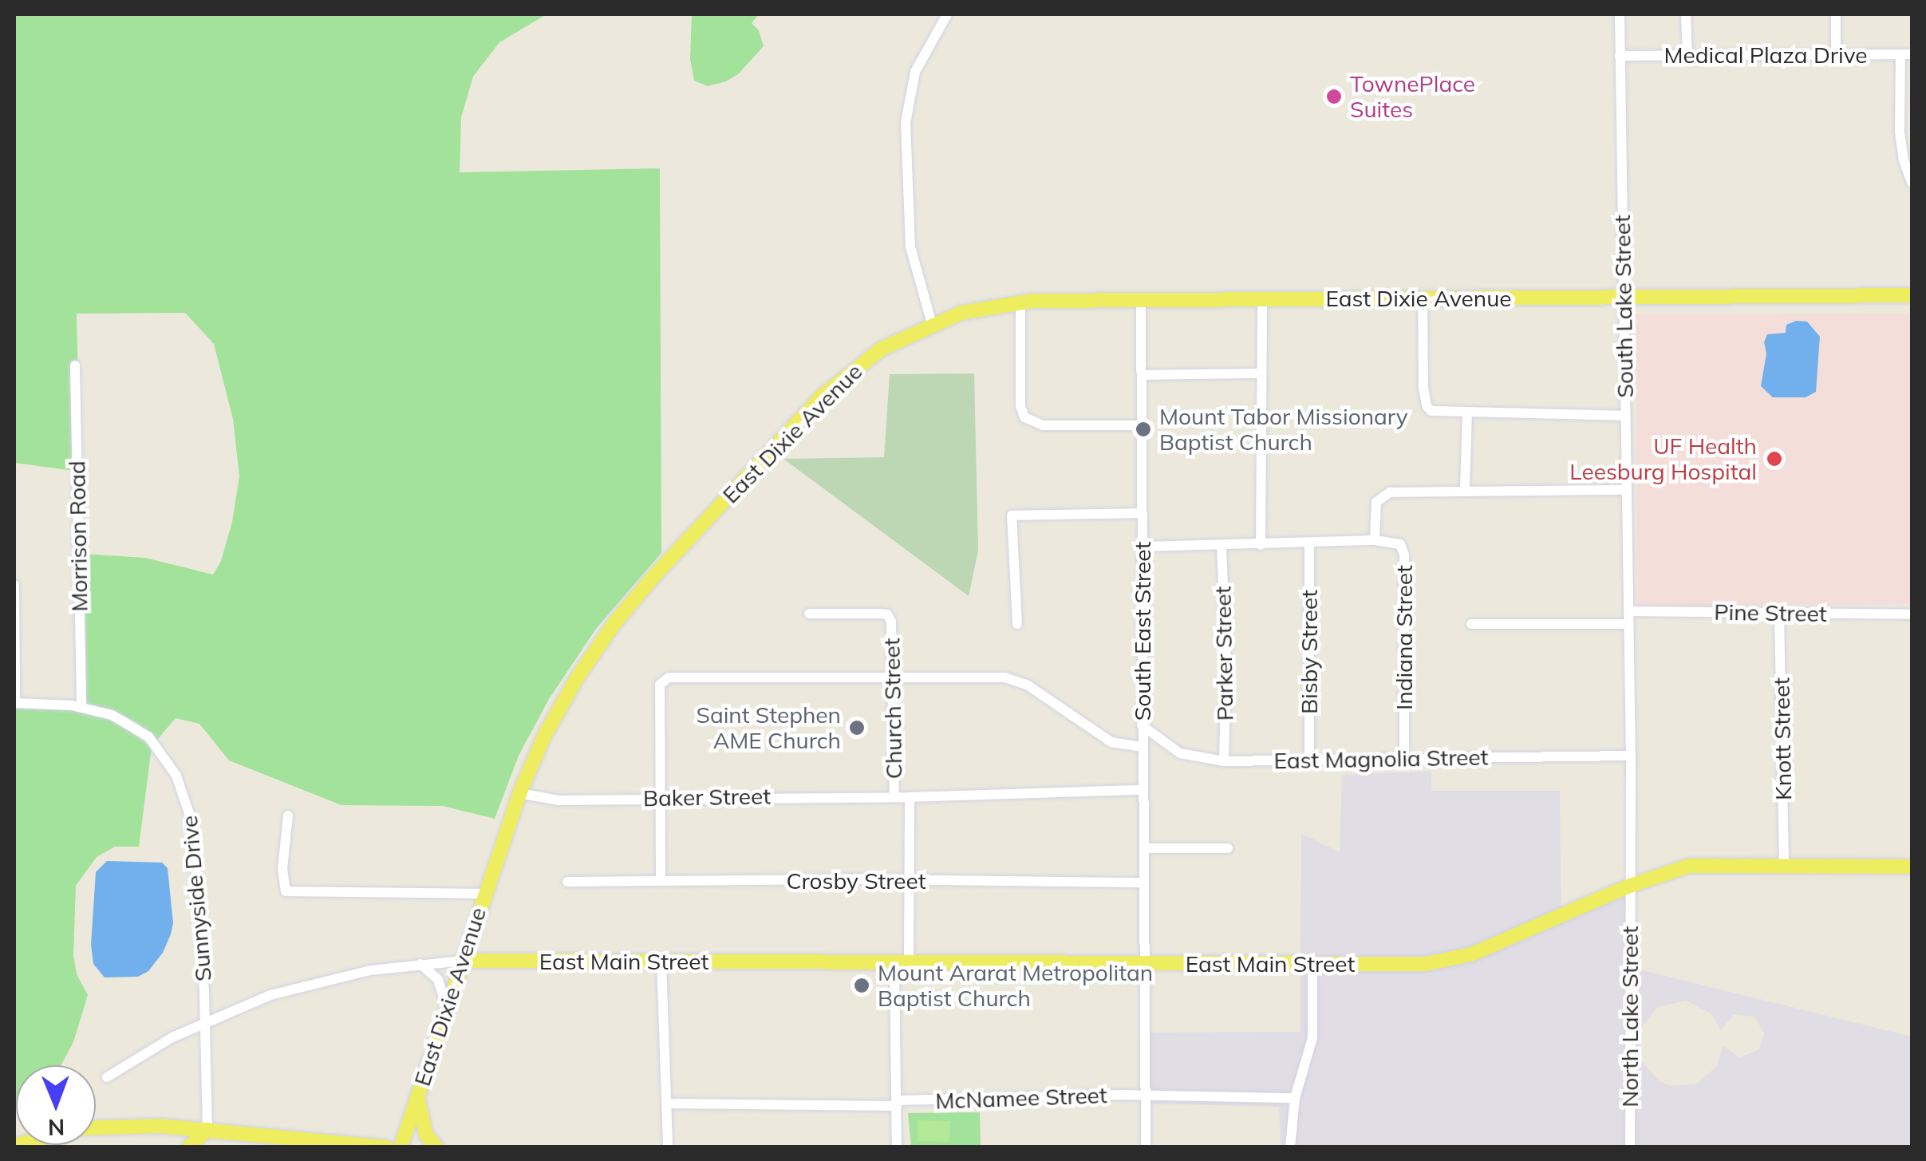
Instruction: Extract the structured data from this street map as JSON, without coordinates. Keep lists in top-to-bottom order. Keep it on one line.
{"streets":{"main road":["East Dixie Avenue","East Main Street"],"street":["Medical Plaza Drive","South Lake Street","Morrison Road","Pine Street","South East Street","Indiana Street","Bisby Street","Parker Street","Church Street","Knott Street","East Magnolia Street","Baker Street","Crosby Street","Sunnyside Drive","North Lake Street","McNamee Street"]},"crossings":[["Medical Plaza Drive","South Lake Street"],["East Dixie Avenue","South Lake Street"],["East Dixie Avenue","South East Street"],["East Dixie Avenue","Baker Street"],["East Dixie Avenue","East Main Street"],["South Lake Street","Pine Street"],["South Lake Street","East Magnolia Street"],["South Lake Street","East Main Street"],["South Lake Street","North Lake Street"],["Morrison Road","Sunnyside Drive"],["Pine Street","Knott Street"],["South East Street","East Magnolia Street"],["South East Street","Crosby Street"],["South East Street","East Main Street"],["South East Street","McNamee Street"],["Indiana Street","East Magnolia Street"],["Bisby Street","East Magnolia Street"],["Parker Street","East Magnolia Street"],["Church Street","Baker Street"],["Church Street","Crosby Street"],["Church Street","East Main Street"],["Church Street","McNamee Street"],["Knott Street","East Main Street"],["Sunnyside Drive","East Main Street"],["East Main Street","North Lake Street"]],"places":["TownePlace Suites","Mount Tabor Missionary Baptist Church","UF Health Leesburg Hospital","Saint Stephen AME Church","Mount Ararat Metropolitan Baptist Church"],"north":"bottom"}
